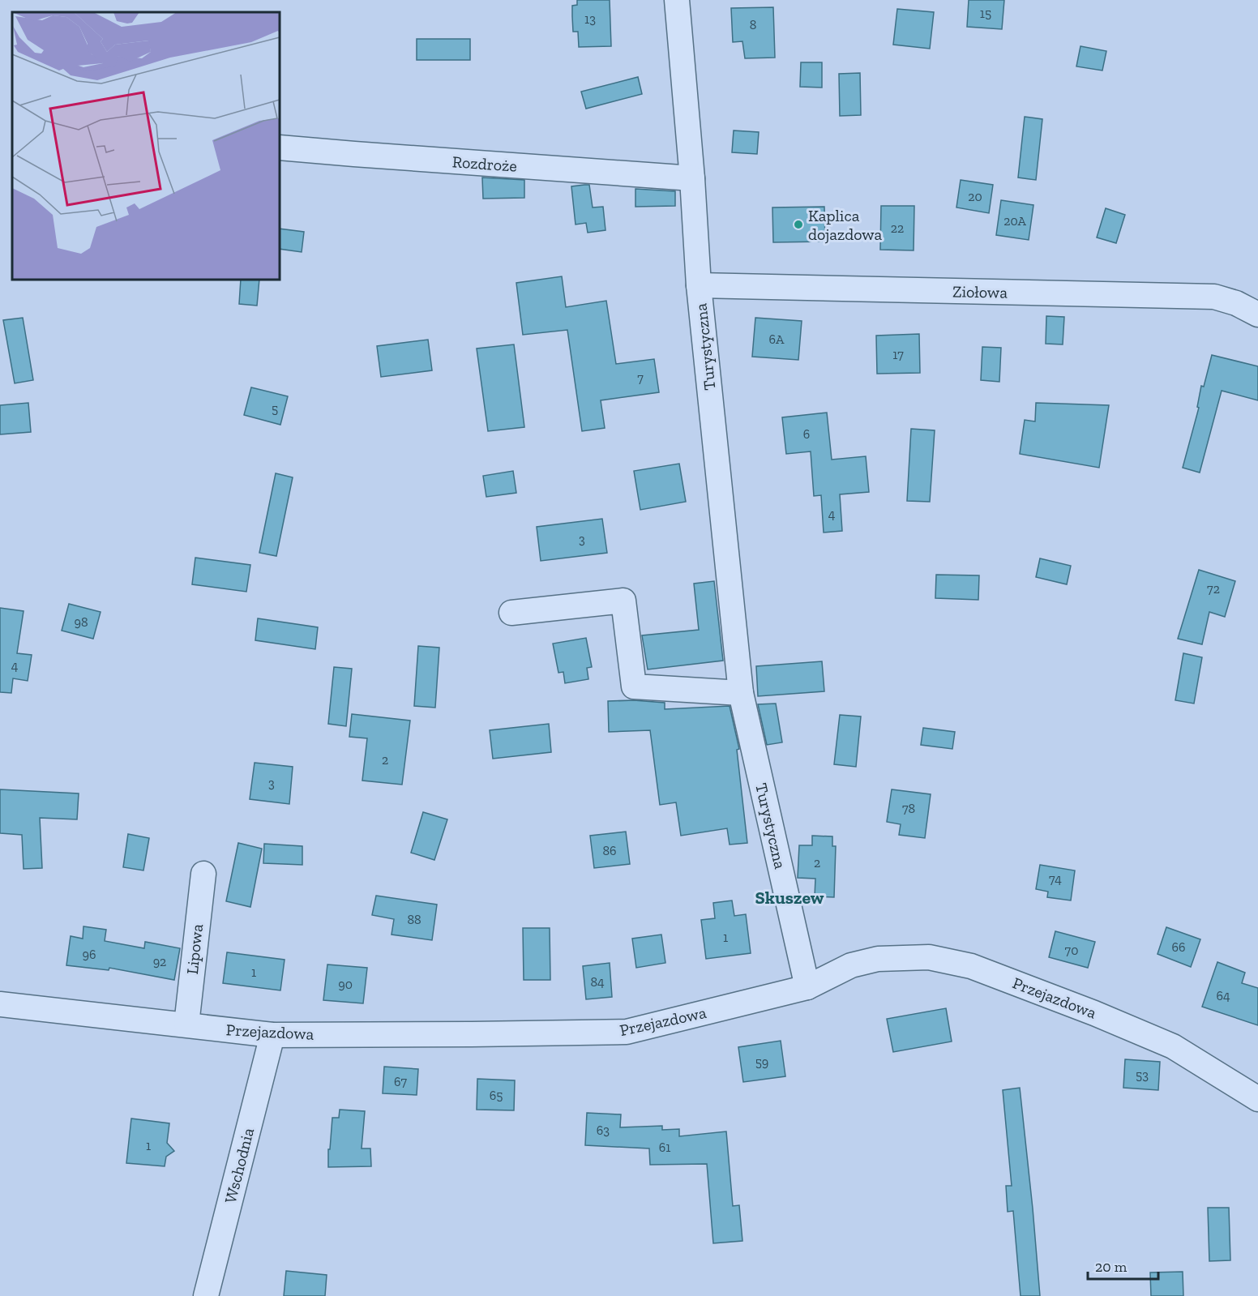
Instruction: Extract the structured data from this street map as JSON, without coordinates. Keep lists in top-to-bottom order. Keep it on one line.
{"streets":{"street":["Rozdroże","Ziołowa","Turystyczna","Lipowa","Przejazdowa","Wschodnia"]},"crossings":[["Rozdroże","Turystyczna"],["Ziołowa","Turystyczna"],["Turystyczna","Przejazdowa"],["Lipowa","Przejazdowa"],["Przejazdowa","Wschodnia"]],"districts":["Skuszew"],"places":["Kaplica dojazdowa"],"house_numbers":["15","13","8","20","20A","22","6A","17","7","5","6","4","3","72","98","4","2","3","78","86","2","74","88","1","66","70","96","92","1","84","90","64","59","53","67","65","63","1","61"],"scale_bar":"20 m"}
